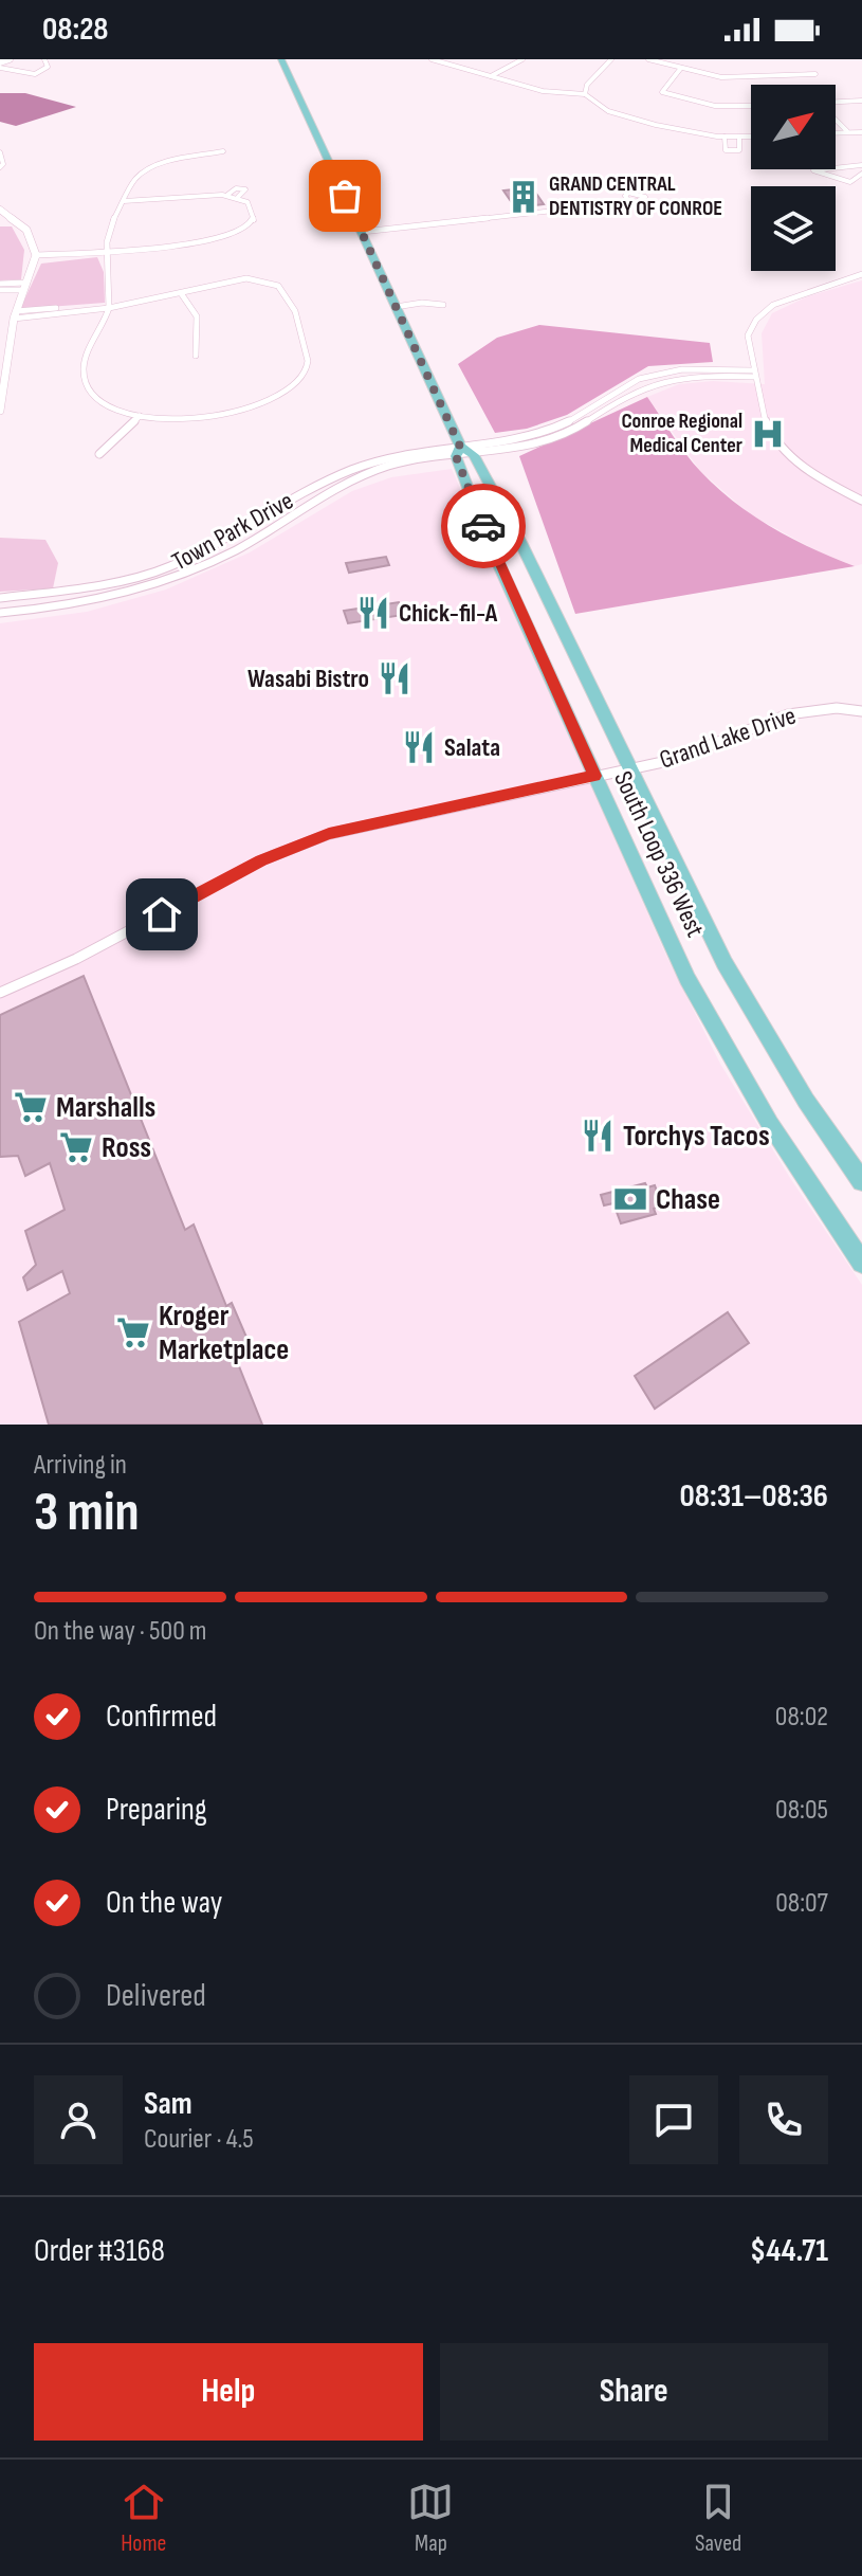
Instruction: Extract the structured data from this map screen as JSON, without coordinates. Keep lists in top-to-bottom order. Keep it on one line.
{"streets":{"main road":["South Loop 336 West"],"street":["Town Park Drive","Grand Lake Drive"]},"crossings":[["Town Park Drive","South Loop 336 West"],["Grand Lake Drive","South Loop 336 West"]],"places":{"building":["GRAND CENTRAL DENTISTRY OF CONROE"],"hospital":["Conroe Regional Medical Center"],"restaurant":["Chick-fil-A","Wasabi Bistro","Salata","Torchys Tacos"],"supermarket":["Marshalls","Ross","Kroger Marketplace"],"bank":["Chase"]},"north":"top right","page":{"status":"08:28","heading":["3 min","Arriving in","08:31–08:36"],"panel":["Sam","Courier · 4.5","Order #3168","$44.71"],"bar":"On the way · 500 m","list":[["Confirmed","08:02"],["Preparing","08:05"],["On the way","08:07"],"Delivered"],"buttons":["Help","Share"],"tabs":["Home","Map","Saved"]}}
